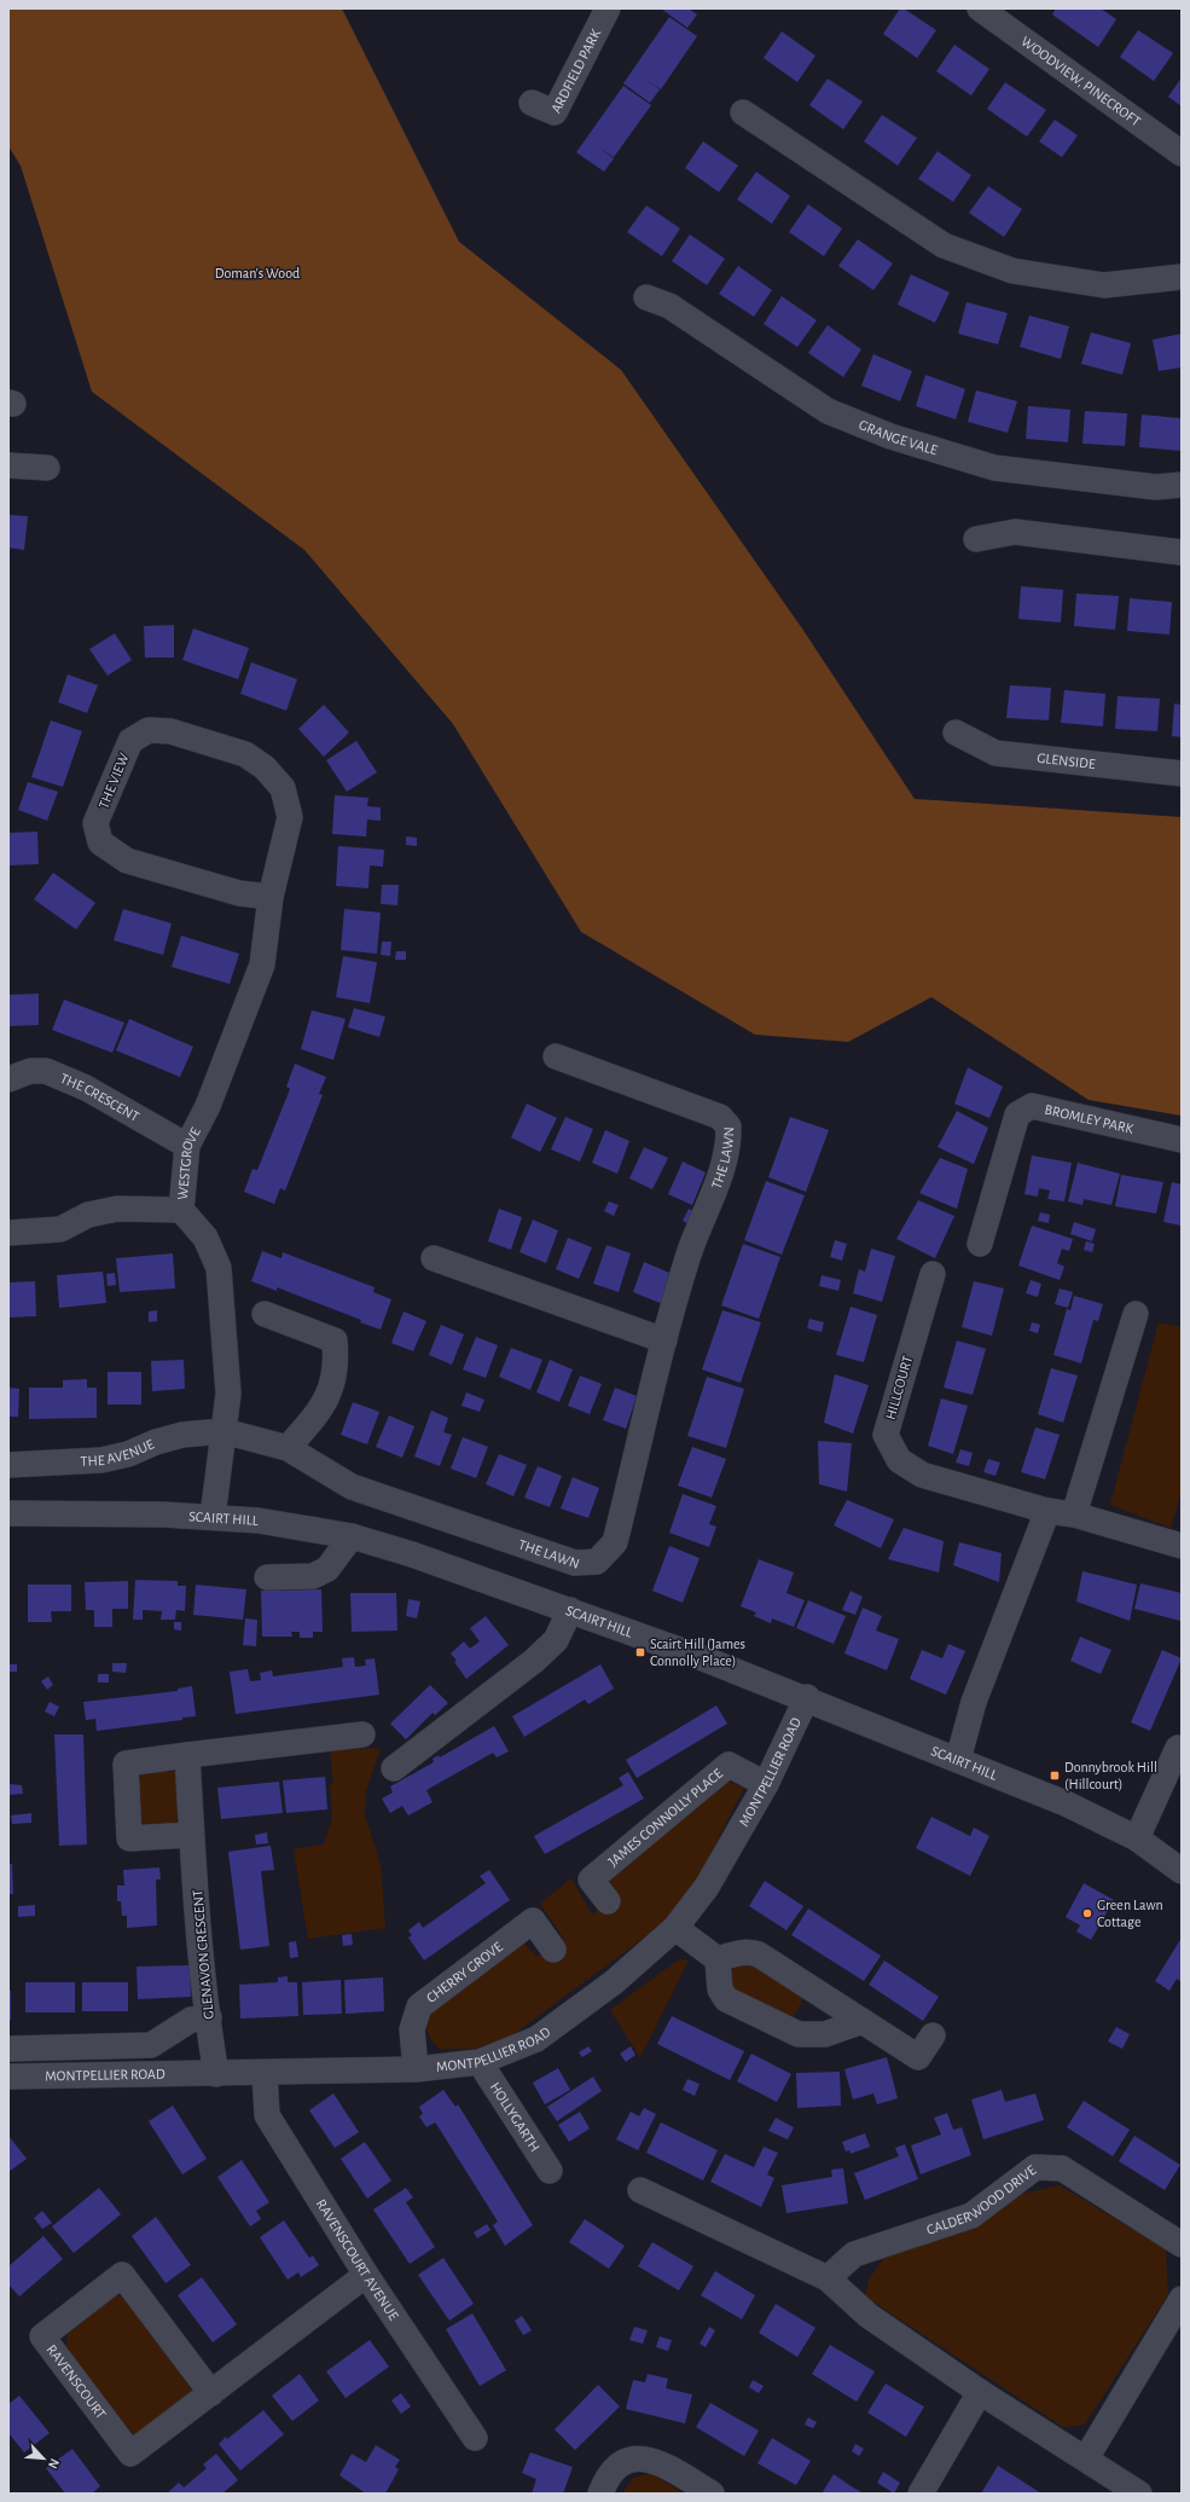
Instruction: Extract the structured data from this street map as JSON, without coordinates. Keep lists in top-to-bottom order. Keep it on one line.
{"streets":{"street":["ARDFIELD PARK","WOODVIEW, PINECROFT","GRANGE VALE","GLENSIDE","THE VIEW","THE CRESCENT","BROMLEY PARK","THE LAWN","WESTGROVE","HILLCOURT","THE AVENUE","SCAIRT HILL","MONTPELLIER ROAD","JAMES CONNOLLY PLACE","GLENAVON CRESCENT","CHERRY GROVE","HOLLYGARTH","CALDERWOOD DRIVE","RAVENSCOURT AVENUE","RAVENSCOURT"]},"crossings":[["THE VIEW","WESTGROVE"],["THE CRESCENT","WESTGROVE"],["THE LAWN","WESTGROVE"],["THE LAWN","THE AVENUE"],["WESTGROVE","THE AVENUE"],["WESTGROVE","SCAIRT HILL"],["SCAIRT HILL","MONTPELLIER ROAD"],["MONTPELLIER ROAD","JAMES CONNOLLY PLACE"],["MONTPELLIER ROAD","GLENAVON CRESCENT"],["MONTPELLIER ROAD","CHERRY GROVE"],["MONTPELLIER ROAD","HOLLYGARTH"],["MONTPELLIER ROAD","RAVENSCOURT AVENUE"],["RAVENSCOURT AVENUE","RAVENSCOURT"]],"parks":["Doman's Wood"],"places":{"transit":["Scairt Hill (James Connolly Place)","Donnybrook Hill (Hillcourt)"],"other":["Green Lawn Cottage"]},"north":"bottom right"}
